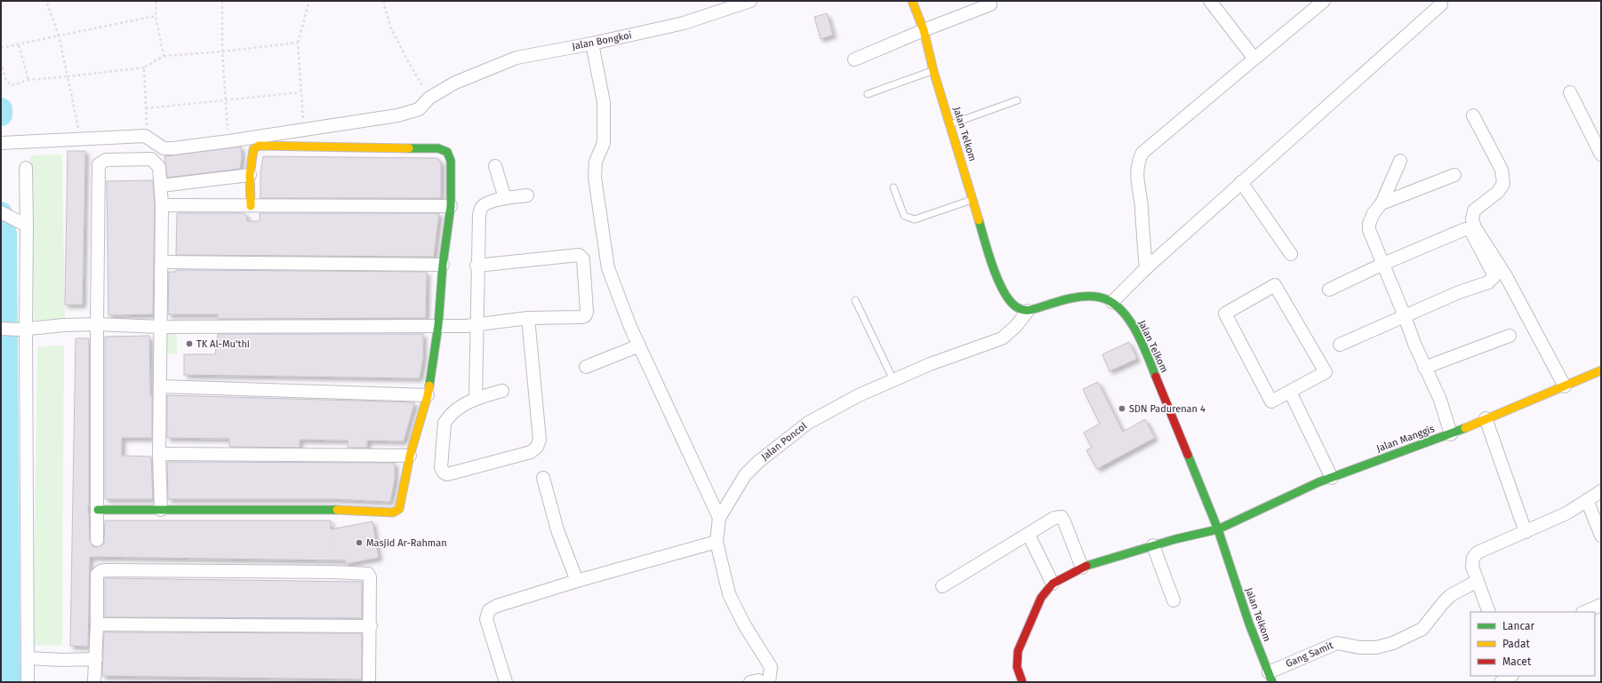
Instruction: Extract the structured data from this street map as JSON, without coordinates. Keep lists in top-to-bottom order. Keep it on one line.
{"streets":{"street":["Jalan Bongkoi","Jalan Telkom","Jalan Manggis","Jalan Poncol","Gang Samit"]},"crossings":[["Jalan Telkom","Jalan Manggis"],["Jalan Telkom","Jalan Poncol"],["Jalan Telkom","Gang Samit"]],"places":["TK Al-Mu'thi","SDN Padurenan 4","Masjid Ar-Rahman"],"legend":["Lancar","Padat","Macet"]}
